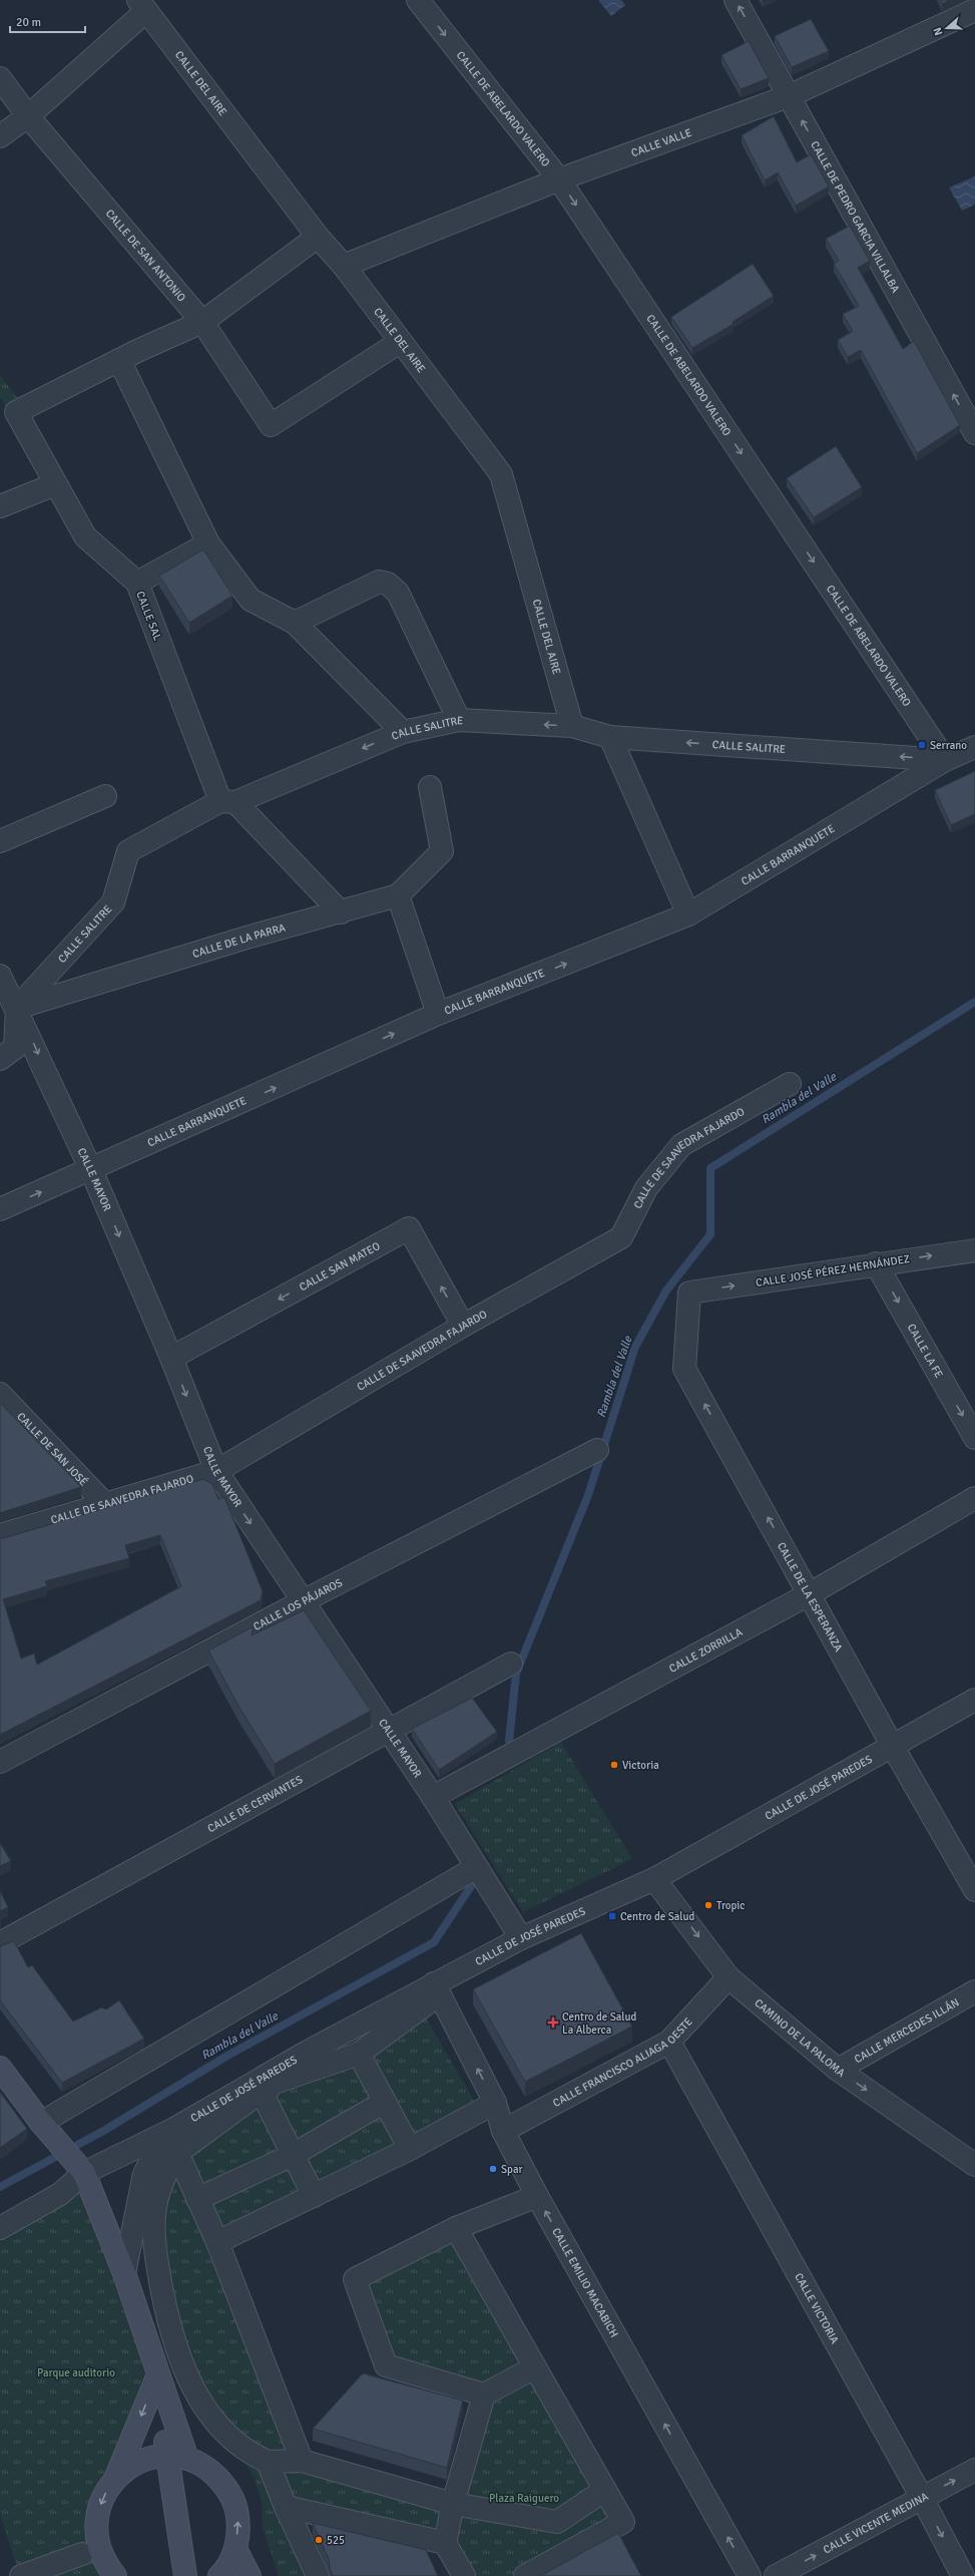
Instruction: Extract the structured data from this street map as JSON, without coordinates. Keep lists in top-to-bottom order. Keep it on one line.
{"streets":{"street":["CALLE DEL AIRE","CALLE DE ABELARDO VALERO","CALLE VALLE","CALLE DE PEDRO GARCIA VILLALBA","CALLE DE SAN ANTONIO","CALLE SAL","CALLE SALITRE","CALLE BARRANQUETE","CALLE DE LA PARRA","CALLE DE SAAVEDRA FAJARDO","CALLE MAYOR","CALLE SAN MATEO","CALLE JOSÉ PÉREZ HERNÁNDEZ","CALLE LA FE","CALLE DE SAN JOSÉ","CALLE DE LA ESPERANZA","CALLE LOS PÁJAROS","CALLE ZORRILLA","CALLE DE JOSÉ PAREDES","CALLE DE CERVANTES","CALLE MERCEDES ILLÁN","CAMINO DE LA PALOMA","CALLE FRANCISCO ALIAGA OESTE","CALLE EMILIO MACABICH","CALLE VICTORIA","CALLE VICENTE MEDINA"]},"crossings":[["CALLE DEL AIRE","CALLE VALLE"],["CALLE DEL AIRE","CALLE DE SAN ANTONIO"],["CALLE DEL AIRE","CALLE SALITRE"],["CALLE DE ABELARDO VALERO","CALLE VALLE"],["CALLE DE ABELARDO VALERO","CALLE SALITRE"],["CALLE DE ABELARDO VALERO","CALLE BARRANQUETE"],["CALLE VALLE","CALLE DE PEDRO GARCIA VILLALBA"],["CALLE SAL","CALLE SALITRE"],["CALLE SAL","CALLE DE LA PARRA"],["CALLE SALITRE","CALLE BARRANQUETE"],["CALLE SALITRE","CALLE DE LA PARRA"],["CALLE SALITRE","CALLE MAYOR"],["CALLE BARRANQUETE","CALLE MAYOR"],["CALLE DE LA PARRA","CALLE MAYOR"],["CALLE DE SAAVEDRA FAJARDO","CALLE MAYOR"],["CALLE DE SAAVEDRA FAJARDO","CALLE SAN MATEO"],["CALLE DE SAAVEDRA FAJARDO","CALLE DE SAN JOSÉ"],["CALLE MAYOR","CALLE SAN MATEO"],["CALLE MAYOR","CALLE LOS PÁJAROS"],["CALLE MAYOR","CALLE ZORRILLA"],["CALLE MAYOR","CALLE DE JOSÉ PAREDES"],["CALLE MAYOR","CALLE DE CERVANTES"],["CALLE JOSÉ PÉREZ HERNÁNDEZ","CALLE LA FE"],["CALLE JOSÉ PÉREZ HERNÁNDEZ","CALLE DE LA ESPERANZA"],["CALLE DE LA ESPERANZA","CALLE ZORRILLA"],["CALLE DE LA ESPERANZA","CALLE DE JOSÉ PAREDES"],["CALLE DE JOSÉ PAREDES","CAMINO DE LA PALOMA"],["CALLE DE JOSÉ PAREDES","CALLE EMILIO MACABICH"],["CALLE MERCEDES ILLÁN","CAMINO DE LA PALOMA"],["CAMINO DE LA PALOMA","CALLE FRANCISCO ALIAGA OESTE"],["CALLE FRANCISCO ALIAGA OESTE","CALLE EMILIO MACABICH"],["CALLE FRANCISCO ALIAGA OESTE","CALLE VICTORIA"],["CALLE VICTORIA","CALLE VICENTE MEDINA"]],"one_way":["CALLE DE ABELARDO VALERO","CALLE DE PEDRO GARCIA VILLALBA","CALLE SALITRE","CALLE BARRANQUETE","CALLE MAYOR","CALLE JOSÉ PÉREZ HERNÁNDEZ","CALLE LA FE","CALLE DE LA ESPERANZA","CAMINO DE LA PALOMA","CALLE VICENTE MEDINA"],"water":["Rambla del Valle"],"parks":["Parque auditorio","Plaza Raiguero"],"places":{"transit":["Serrano","Centro de Salud"],"other":["Victoria","Tropic","Spar","525"],"health":["Centro de Salud La Alberca"]},"scale_bar":"20 m","north":"left"}
